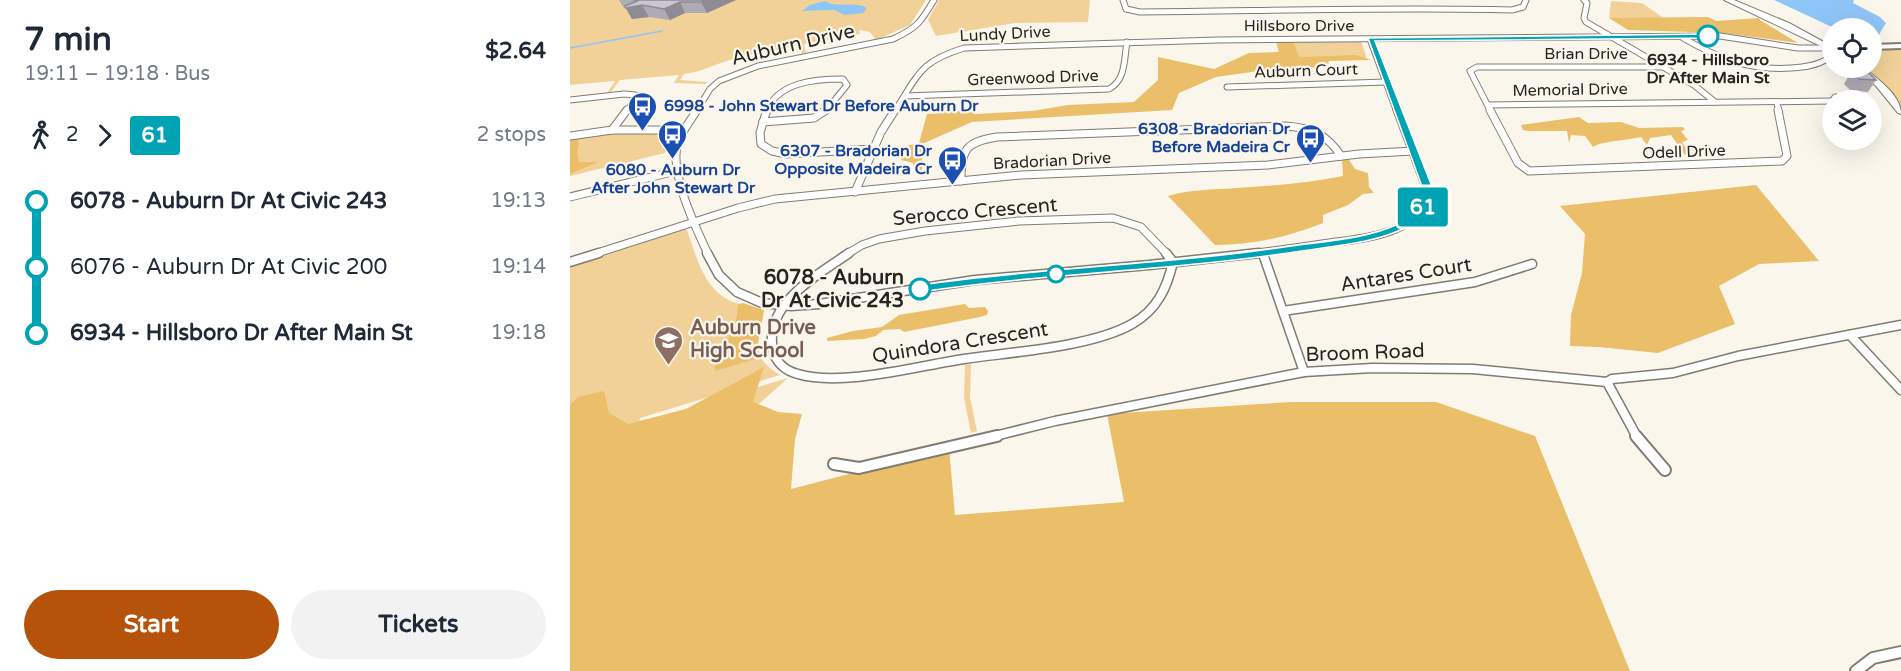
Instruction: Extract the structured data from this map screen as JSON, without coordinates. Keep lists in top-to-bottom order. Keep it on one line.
{"streets":{"street":["Hillsboro Drive","Lundy Drive","Auburn Drive","Brian Drive","Auburn Court","Greenwood Drive","Memorial Drive","Odell Drive","Bradorian Drive","Serocco Crescent","Antares Court","Quindora Crescent","Broom Road"]},"crossings":[["Hillsboro Drive","Lundy Drive"],["Hillsboro Drive","Auburn Drive"],["Hillsboro Drive","Greenwood Drive"],["Lundy Drive","Greenwood Drive"],["Lundy Drive","Bradorian Drive"],["Auburn Drive","Auburn Court"],["Auburn Drive","Bradorian Drive"],["Auburn Drive","Serocco Crescent"],["Auburn Drive","Quindora Crescent"],["Brian Drive","Memorial Drive"],["Brian Drive","Odell Drive"],["Memorial Drive","Odell Drive"],["Serocco Crescent","Quindora Crescent"]],"places":{"other":["6934 - Hillsboro Dr After Main St","6078 - Auburn Dr At Civic 243"],"bus stop":["6998 - John Stewart Dr Before Auburn Dr","6080 - Auburn Dr After John Stewart Dr","6308 - Bradorian Dr Before Madeira Cr","6307 - Bradorian Dr Opposite Madeira Cr"],"school or university":["Auburn Drive High School"]},"lines":["bus line 61"],"page":{"heading":["7 min","19:11 – 19:18 · Bus","$2.64"],"on_map":"61","legs":["2","61","2 stops"],"list":[{"name":"6078 - Auburn Dr At Civic 243","value":"19:13"},{"name":"6076 - Auburn Dr At Civic 200","value":"19:14"},{"name":"6934 - Hillsboro Dr After Main St","value":"19:18"}],"buttons":["Start","Tickets"]}}
